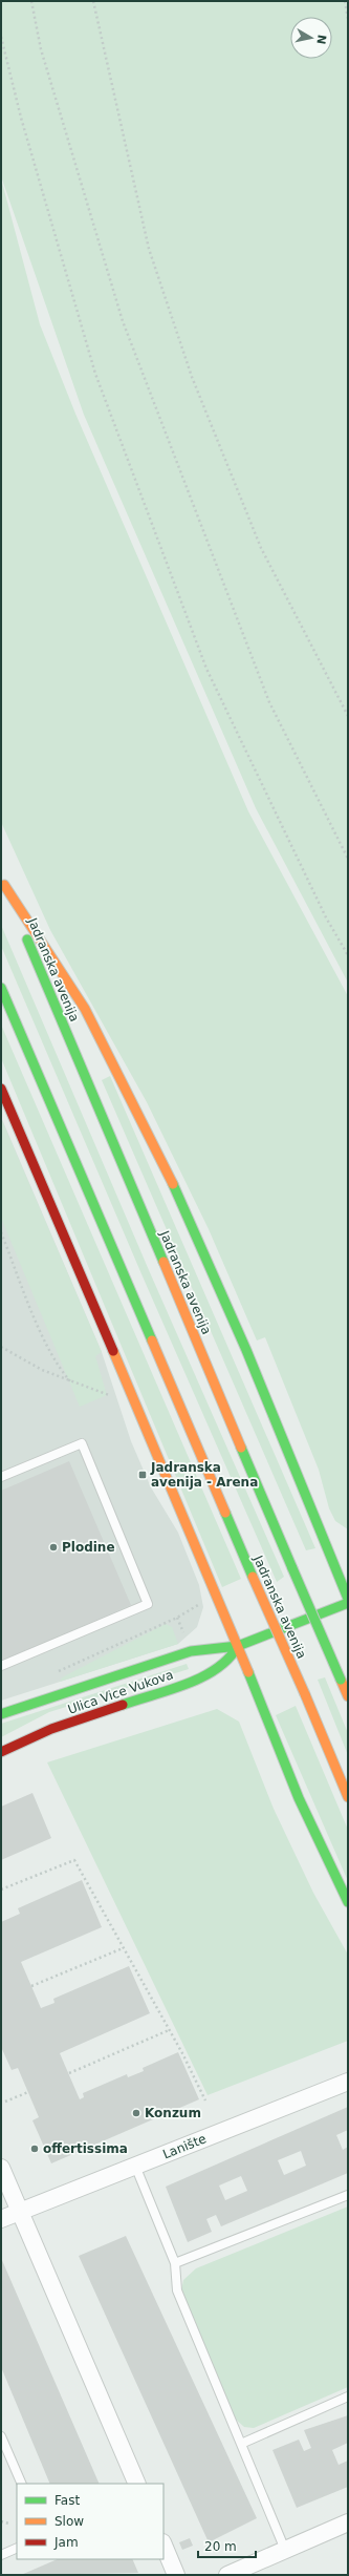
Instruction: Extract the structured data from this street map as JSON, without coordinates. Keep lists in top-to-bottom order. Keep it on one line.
{"streets":{"main road":["Jadranska avenija","Ulica Vice Vukova"],"street":["Lanište"]},"places":{"transit":["Jadranska avenija - Arena"],"other":["Plodine","Konzum","offertissima"]},"legend":["Fast","Slow","Jam"],"scale_bar":"20 m","north":"right"}
